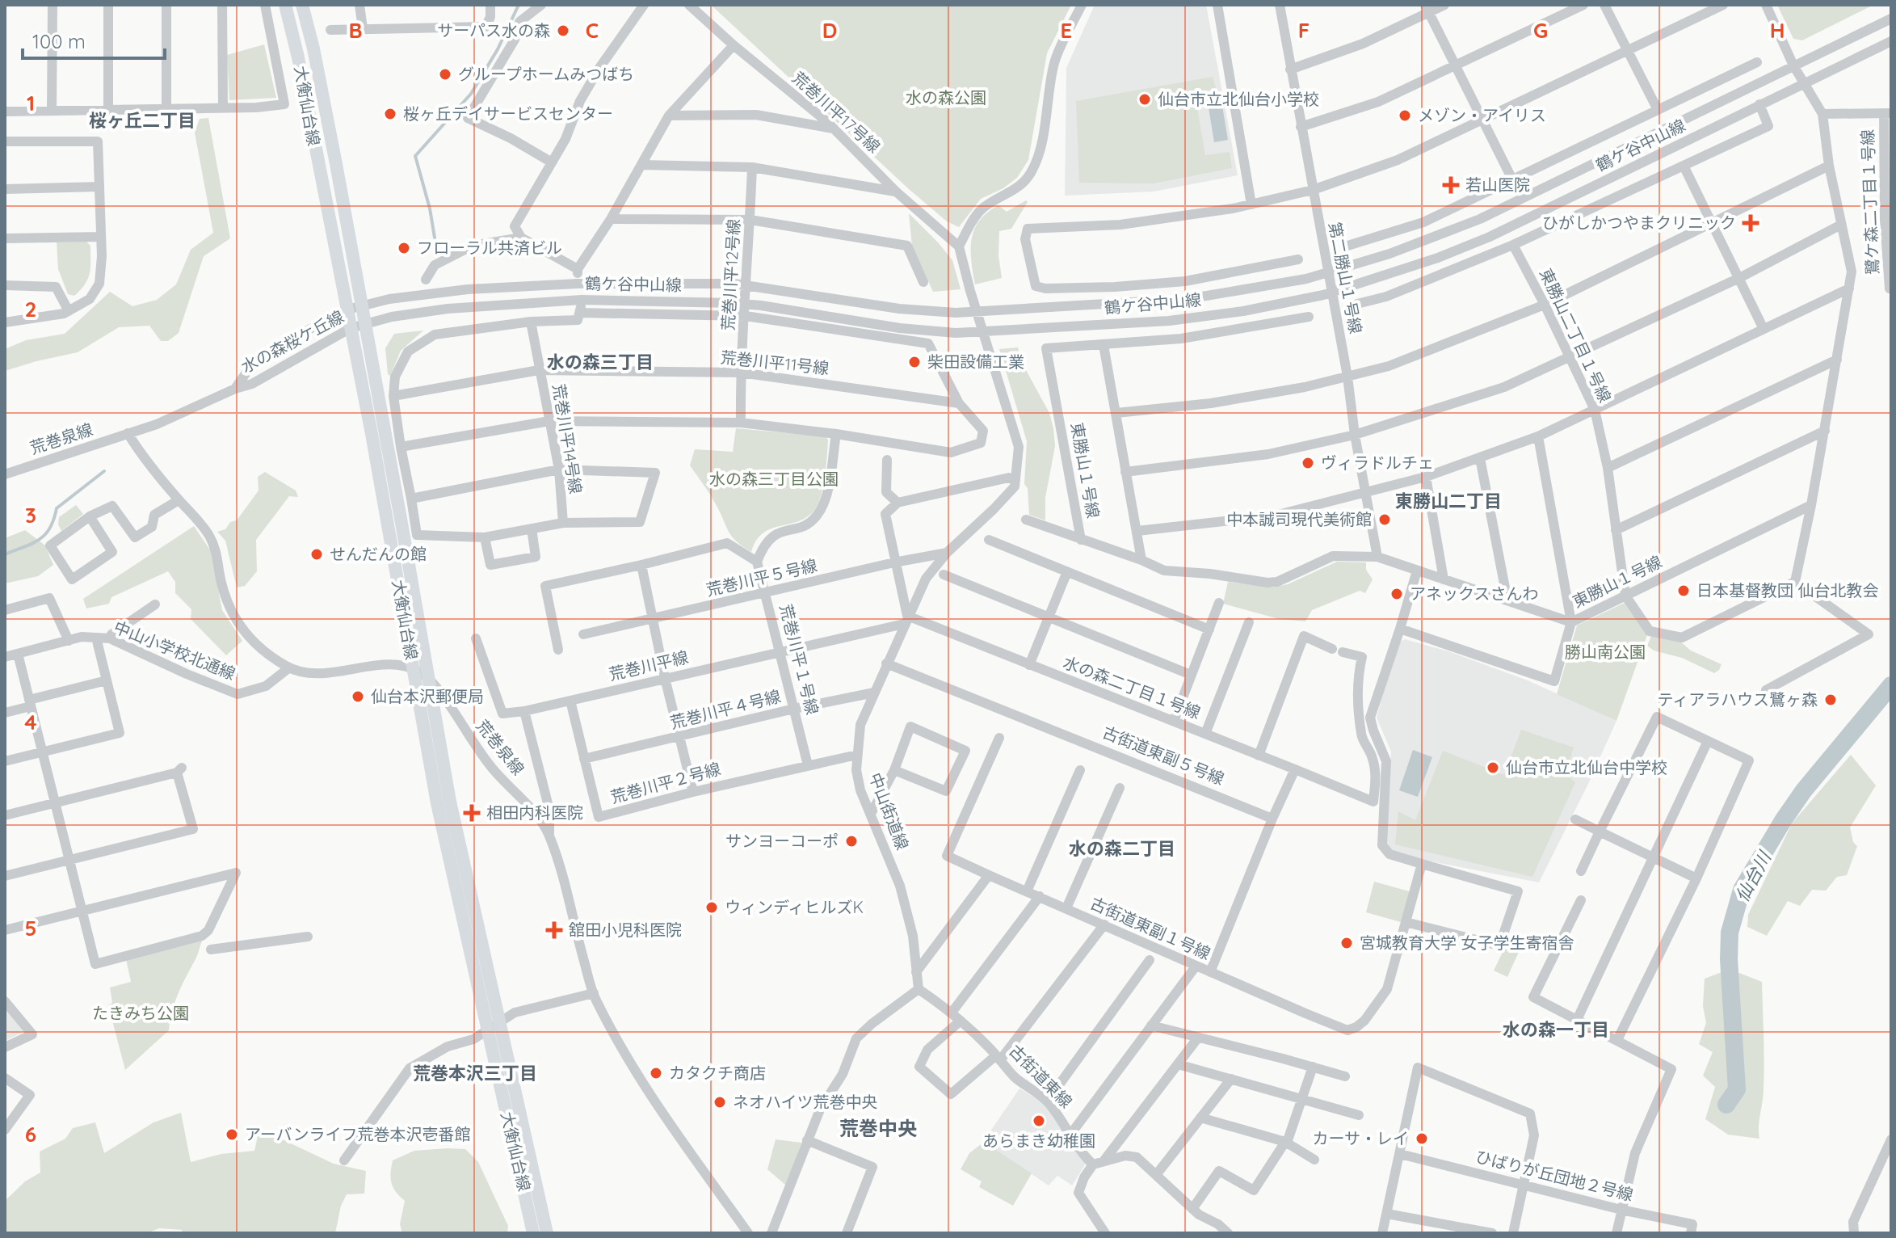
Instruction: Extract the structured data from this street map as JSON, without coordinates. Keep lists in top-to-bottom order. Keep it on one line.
{"streets":{"main road":["大衡仙台線"],"street":["荒巻川平17号線","鶴ケ谷中山線","鷺ケ森二丁目１号線","荒巻川平12号線","第二勝山１号線","東勝山二丁目１号線","水の森桜ケ丘線","荒巻川平11号線","荒巻泉線","荒巻川平14号線","東勝山１号線","荒巻川平５号線","中山小学校北通線","荒巻川平１号線","荒巻川平線","水の森二丁目１号線","荒巻川平４号線","古街道東副５号線","荒巻川平２号線","中山街道線","古街道東副１号線","古街道東線","ひばりが丘団地２号線"]},"crossings":[["大衡仙台線","鶴ケ谷中山線"],["大衡仙台線","水の森桜ケ丘線"],["鶴ケ谷中山線","荒巻川平12号線"],["鶴ケ谷中山線","第二勝山１号線"],["鶴ケ谷中山線","水の森桜ケ丘線"],["荒巻川平12号線","水の森桜ケ丘線"],["荒巻川平12号線","荒巻川平11号線"],["第二勝山１号線","水の森桜ケ丘線"],["第二勝山１号線","東勝山１号線"],["東勝山二丁目１号線","東勝山１号線"],["水の森桜ケ丘線","荒巻泉線"],["荒巻川平11号線","荒巻川平14号線"],["荒巻泉線","中山小学校北通線"],["荒巻川平５号線","荒巻川平１号線"],["荒巻川平５号線","中山街道線"],["荒巻川平１号線","荒巻川平線"],["荒巻川平１号線","荒巻川平４号線"],["荒巻川平１号線","荒巻川平２号線"],["荒巻川平線","水の森二丁目１号線"],["荒巻川平線","荒巻川平２号線"],["荒巻川平線","中山街道線"],["水の森二丁目１号線","中山街道線"],["荒巻川平４号線","荒巻川平２号線"],["荒巻川平４号線","中山街道線"],["古街道東副５号線","中山街道線"],["荒巻川平２号線","中山街道線"],["中山街道線","古街道東線"]],"districts":["桜ヶ丘二丁目","水の森三丁目","東勝山二丁目","水の森二丁目","水の森一丁目","荒巻本沢三丁目","荒巻中央"],"water":["仙台川"],"parks":["水の森公園","水の森三丁目公園","勝山南公園","たきみち公園"],"places":{"other":["サーパス水の森","グループホームみつばち","仙台市立北仙台小学校","桜ヶ丘デイサービスセンター","メゾン・アイリス","フローラル共済ビル","柴田設備工業","ヴィラドルチェ","中本誠司現代美術館","せんだんの館","日本基督教団 仙台北教会","アネックスさんわ","仙台本沢郵便局","ティアラハウス鷺ヶ森","仙台市立北仙台中学校","サンヨーコーポ","ウィンディヒルズK","宮城教育大学 女子学生寄宿舎","カタクチ商店","ネオハイツ荒巻中央","あらまき幼稚園","アーバンライフ荒巻本沢壱番館","カーサ・レイ"],"health":["若山医院","ひがしかつやまクリニック","相田内科医院","舘田小児科医院"]},"scale_bar":"100 m","grid":{"columns":["B","C","D","E","F","G","H"],"rows":["1","2","3","4","5","6"]}}
